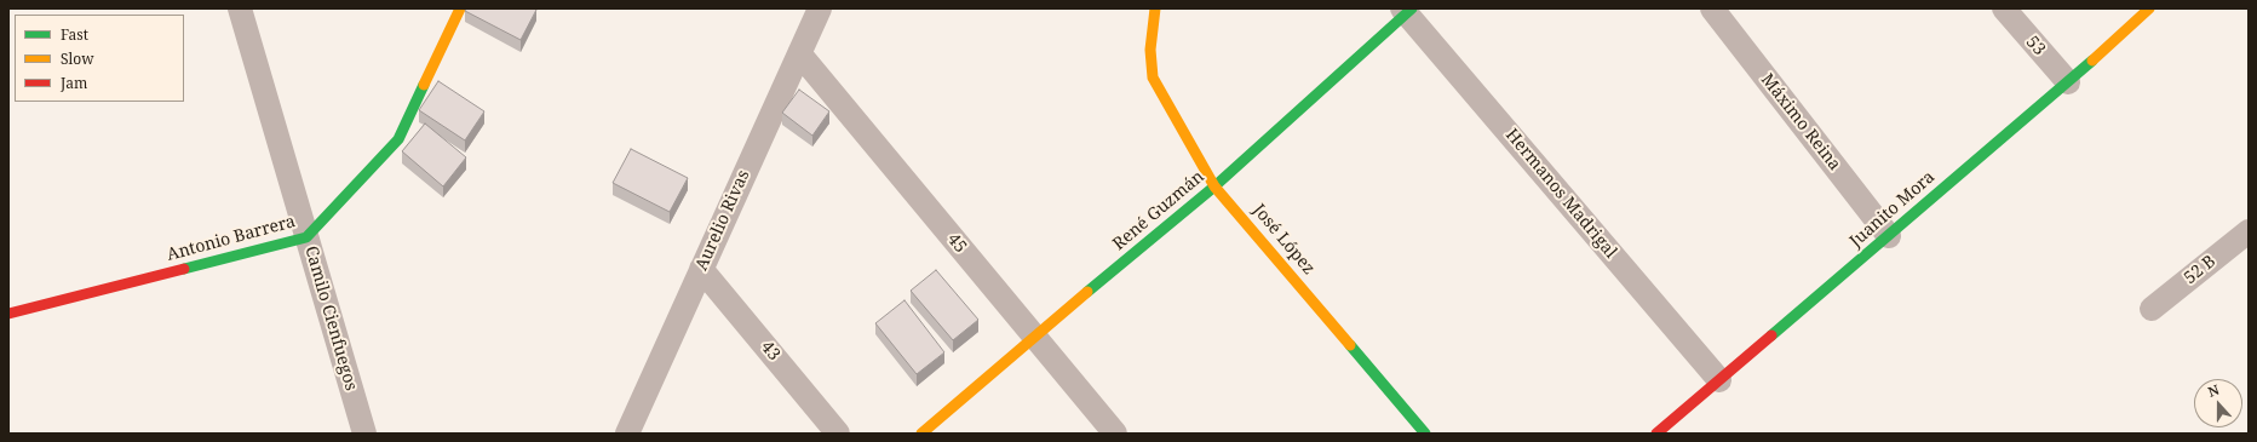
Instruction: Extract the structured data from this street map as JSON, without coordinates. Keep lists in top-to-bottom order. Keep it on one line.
{"streets":{"street":["53","Máximo Reina","Hermanos Madrigal","Juanito Mora","René Guzmán","Aurelio Rivas","Antonio Barrera","José López","45","52 B","Camilo Cienfuegos","43"]},"crossings":[["53","Juanito Mora"],["Máximo Reina","Juanito Mora"],["Hermanos Madrigal","Juanito Mora"],["Hermanos Madrigal","René Guzmán"],["René Guzmán","José López"],["René Guzmán","45"],["Aurelio Rivas","45"],["Aurelio Rivas","43"],["Antonio Barrera","Camilo Cienfuegos"]],"legend":["Fast","Slow","Jam"],"north":"top"}
